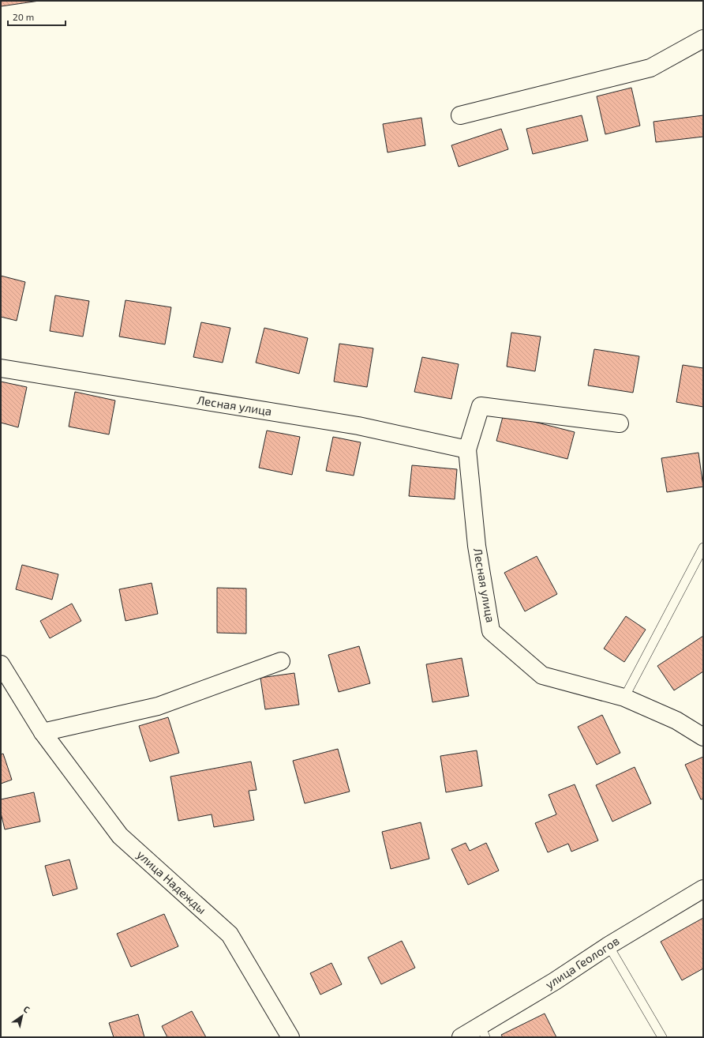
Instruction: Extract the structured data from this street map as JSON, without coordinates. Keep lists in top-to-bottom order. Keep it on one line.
{"streets":{"street":["Лесная улица","улица Надежды","улица Геологов"]},"scale_bar":"20 m","north":"top right"}
